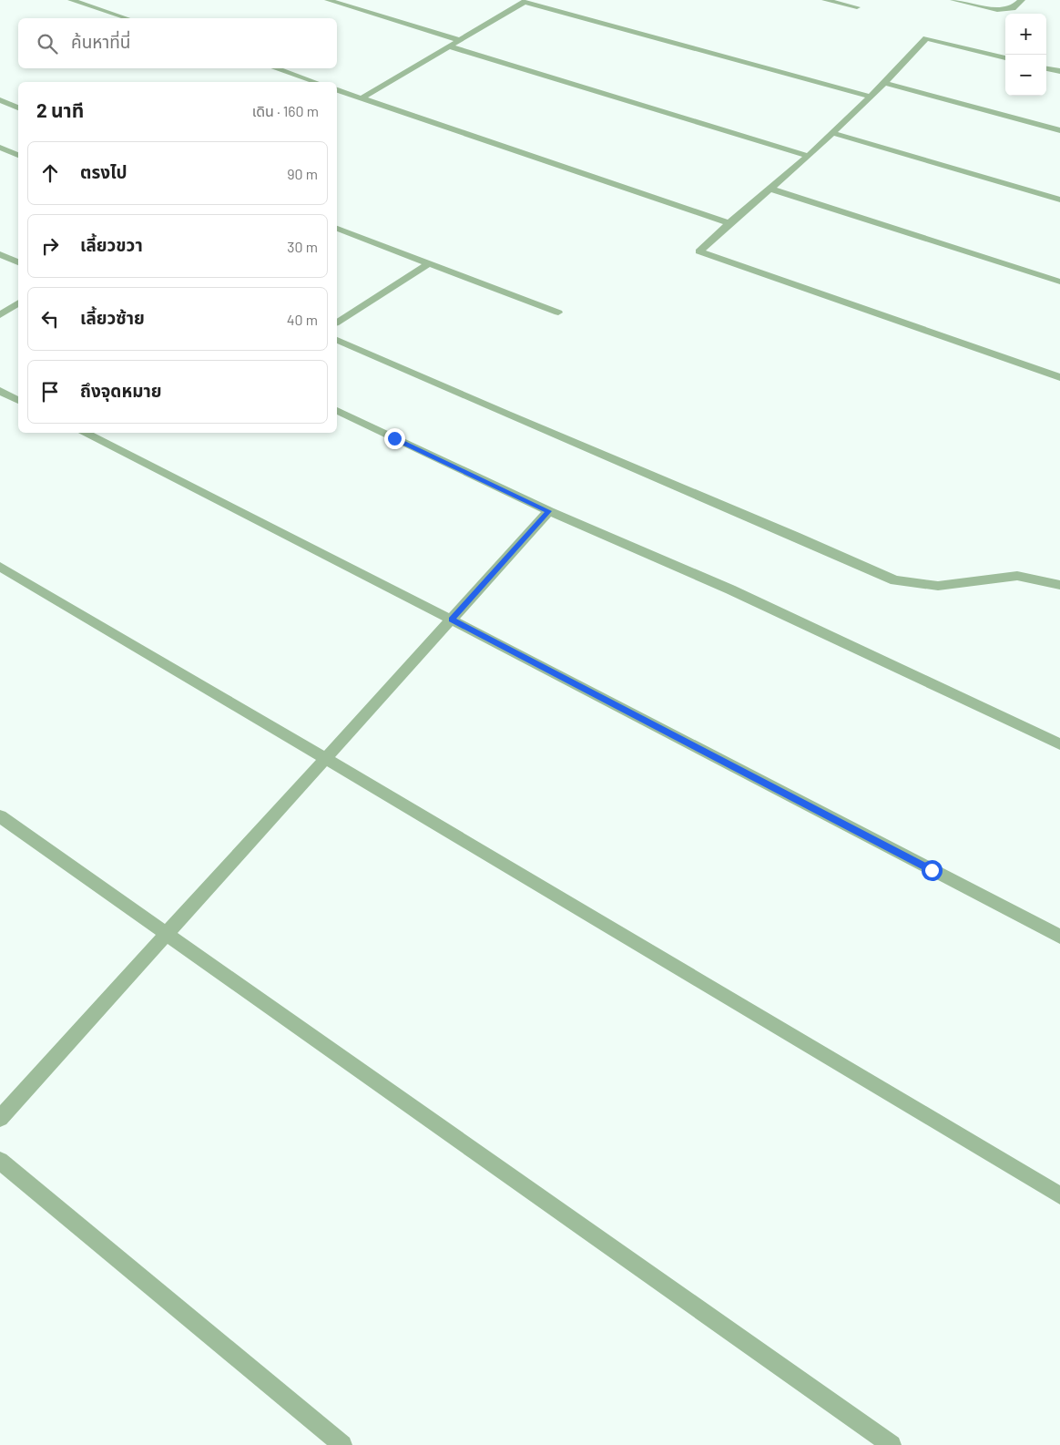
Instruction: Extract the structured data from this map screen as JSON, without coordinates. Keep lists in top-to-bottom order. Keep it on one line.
{"page":{"map_buttons":["+","−"],"search":"ค้นหาที่นี่","heading":["2 นาที","เดิน · 160 m"],"list":[["ตรงไป","90 m"],["เลี้ยวขวา","30 m"],["เลี้ยวซ้าย","40 m"],"ถึงจุดหมาย"]}}
